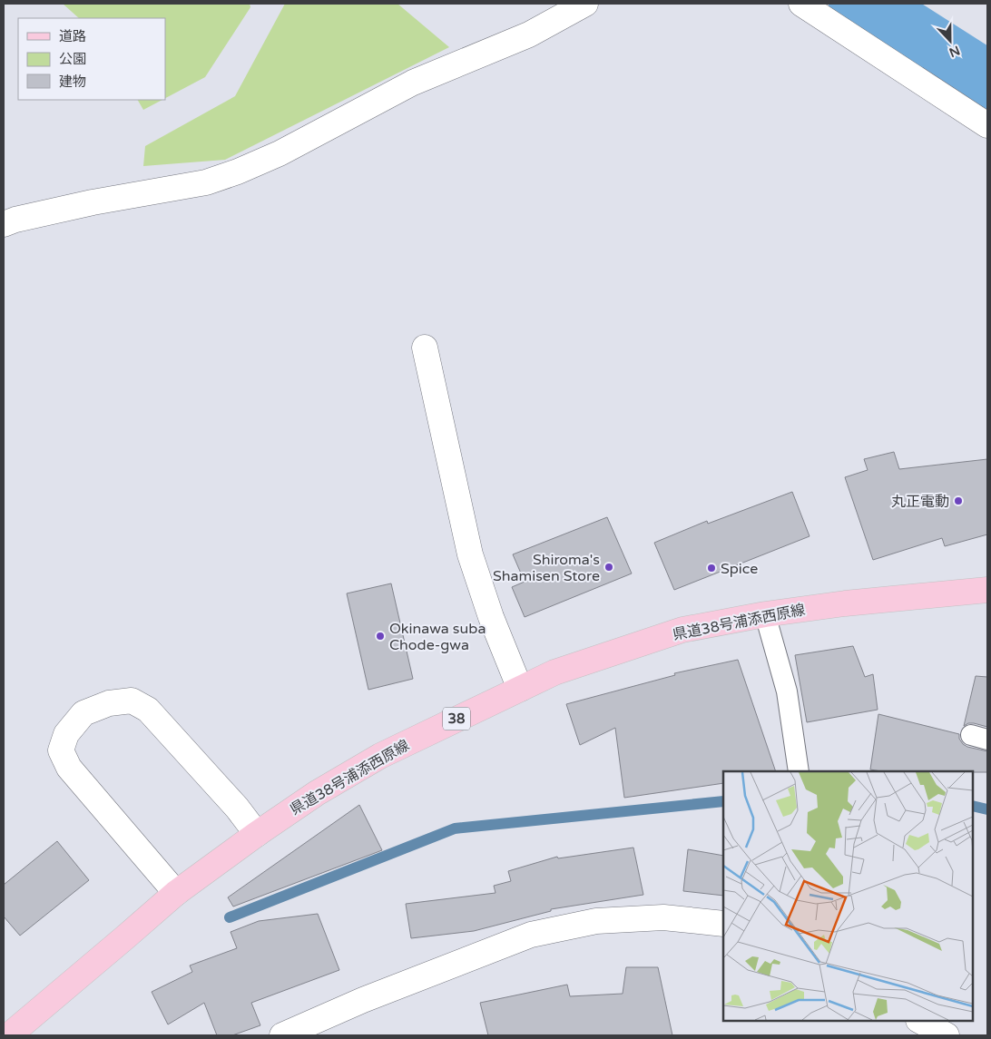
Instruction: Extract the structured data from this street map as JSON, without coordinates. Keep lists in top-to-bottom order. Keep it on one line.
{"streets":{"main road":["県道38号浦添西原線","38"]},"places":["丸正電動","Shiroma's Shamisen Store","Spice","Okinawa suba Chode-gwa"],"legend":["道路","公園","建物"],"north":"bottom"}
